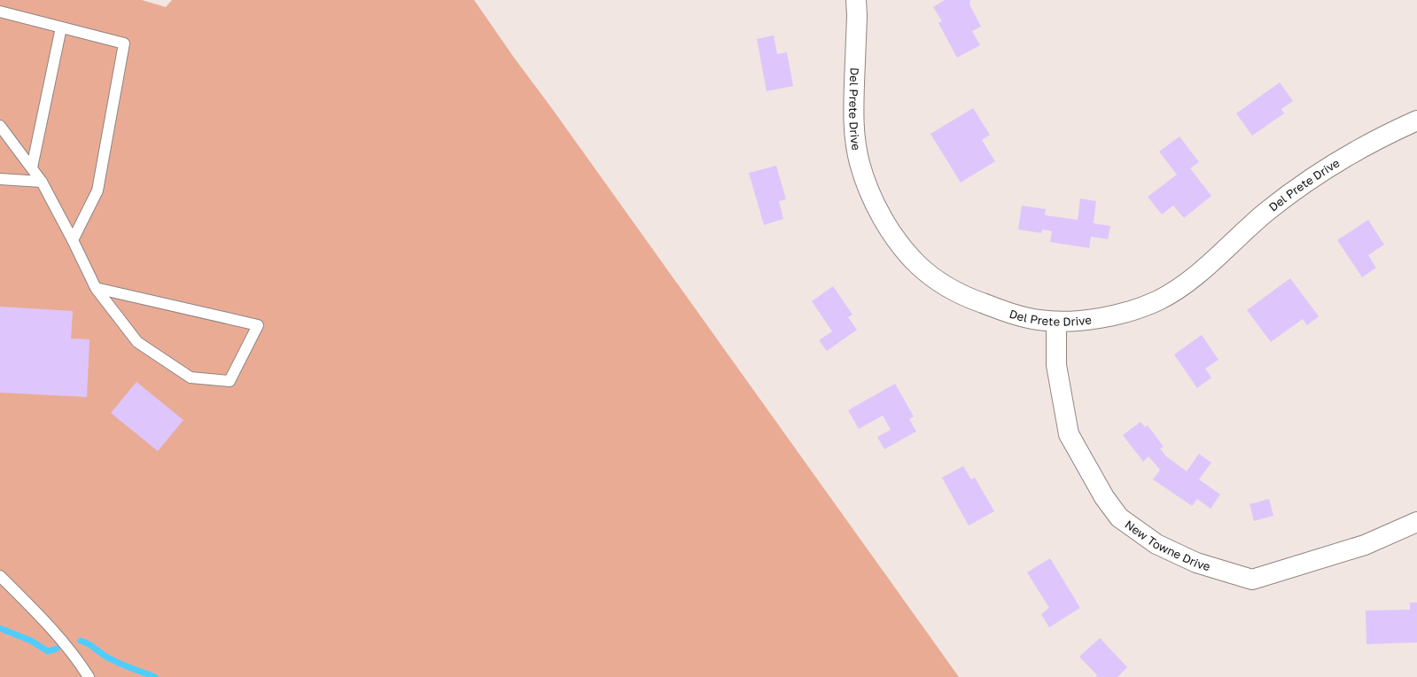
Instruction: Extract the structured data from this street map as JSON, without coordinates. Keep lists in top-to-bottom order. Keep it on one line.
{"streets":{"street":["Del Prete Drive","New Towne Drive"]},"crossings":[["Del Prete Drive","New Towne Drive"]]}
